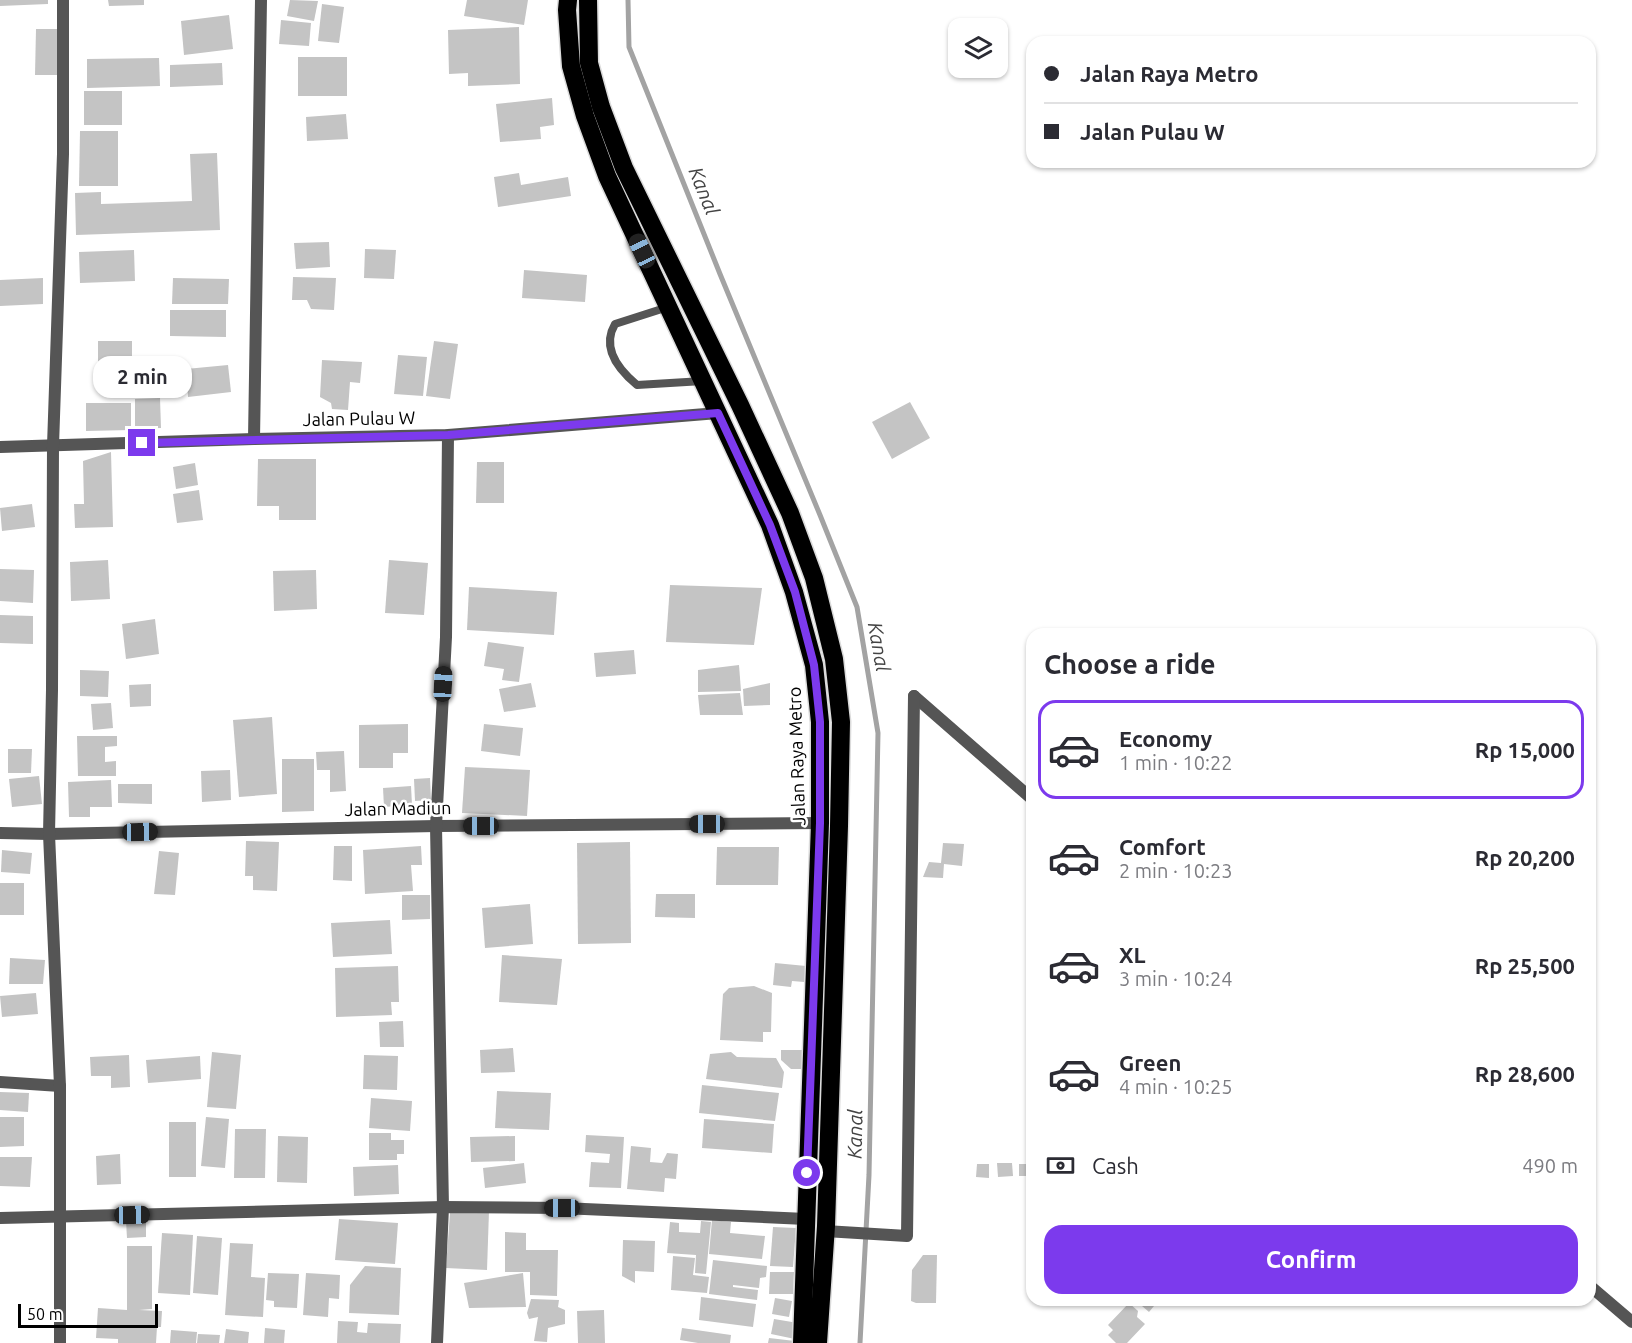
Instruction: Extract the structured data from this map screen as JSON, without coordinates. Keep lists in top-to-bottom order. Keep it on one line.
{"streets":{"highway":["Jalan Raya Metro"],"street":["Jalan Pulau W","Jalan Madiun"]},"crossings":[["Jalan Pulau W","Jalan Raya Metro"],["Jalan Raya Metro","Jalan Madiun"]],"water":["Kanal"],"scale_bar":"50 m","page":{"banner":["Jalan Raya Metro","Jalan Pulau W"],"bubble":"2 min","heading":"Choose a ride","list":[{"name":"Economy","note":"1 min · 10:22","value":"Rp 15,000"},{"name":"Comfort","note":"2 min · 10:23","value":"Rp 20,200"},{"name":"XL","note":"3 min · 10:24","value":"Rp 25,500"},{"name":"Green","note":"4 min · 10:25","value":"Rp 28,600"}],"pay":["Cash","490 m"],"buttons":"Confirm","scale":"50 m"}}
